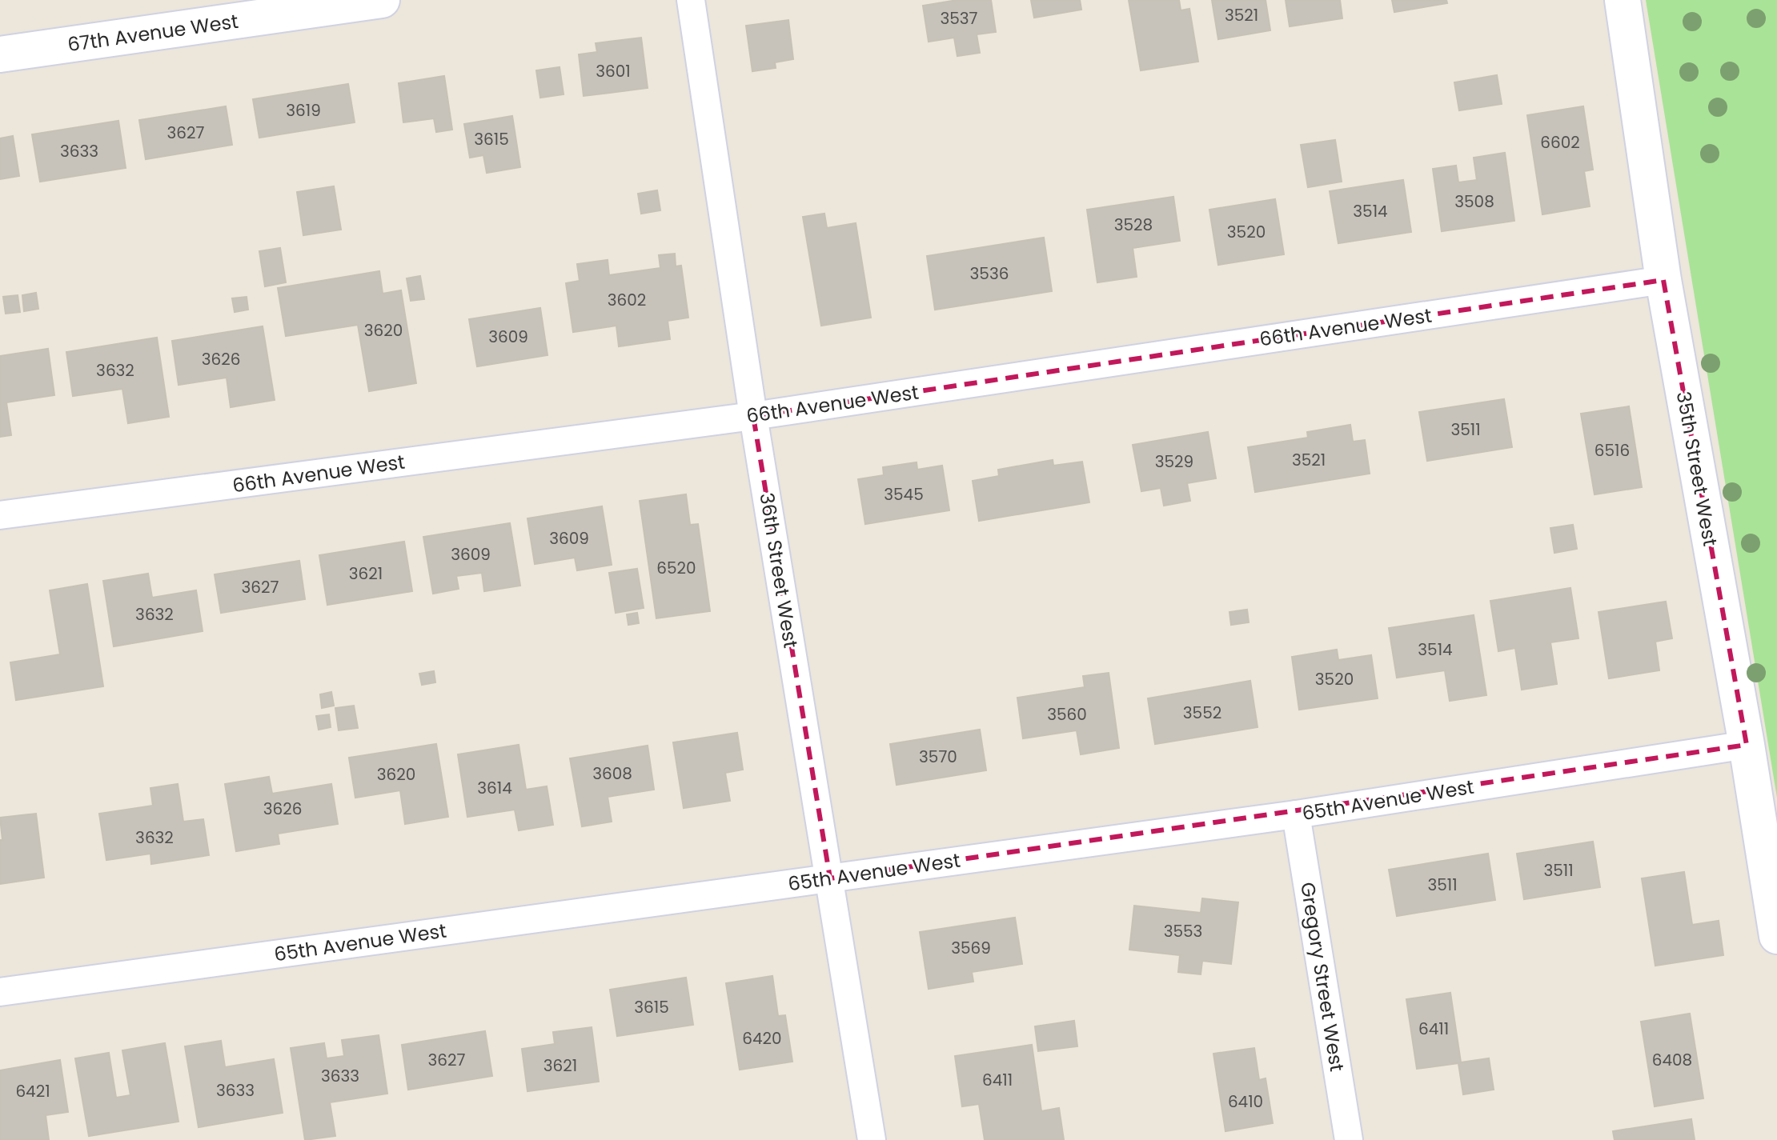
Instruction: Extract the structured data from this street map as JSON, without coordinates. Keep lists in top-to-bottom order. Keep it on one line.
{"streets":{"street":["67th Avenue West","66th Avenue West","35th Street West","36th Street West","65th Avenue West","Gregory Street West"]},"crossings":[["66th Avenue West","35th Street West"],["66th Avenue West","36th Street West"],["35th Street West","65th Avenue West"],["36th Street West","65th Avenue West"],["65th Avenue West","Gregory Street West"]],"house_numbers":["3521","3537","3601","3619","3627","3615","6602","3633","3508","3514","3528","3520","3536","3602","3620","3609","3626","3632","3511","6516","3521","3529","3545","3609","3609","6520","3621","3627","3632","3514","3520","3552","3560","3570","3608","3620","3614","3626","3632","3511","3511","3553","3569","3615","6411","6420","3627","6408","3621","3633","6411","3633","6421","6410"]}
